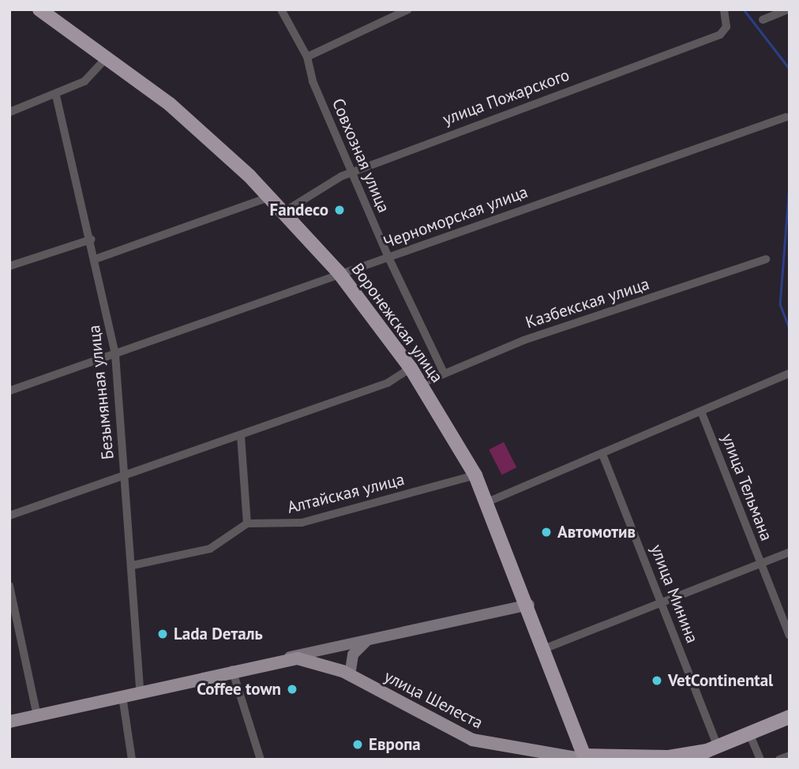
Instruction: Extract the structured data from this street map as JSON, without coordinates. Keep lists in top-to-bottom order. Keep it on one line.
{"streets":{"highway":["Воронежская улица"],"main road":["улица Шелеста"],"street":["улица Пожарского","Совхозная улица","Черноморская улица","Казбекская улица","Безымянная улица","улица Тельмана","Алтайская улица","улица Минина"]},"crossings":[["улица Пожарского","Совхозная улица"],["улица Пожарского","Воронежская улица"],["Совхозная улица","Черноморская улица"],["Совхозная улица","Казбекская улица"],["Черноморская улица","Воронежская улица"],["Черноморская улица","Безымянная улица"],["Казбекская улица","Воронежская улица"],["Воронежская улица","Алтайская улица"],["Воронежская улица","улица Шелеста"],["Безымянная улица","улица Шелеста"]],"places":["Fandeco","Автомотив","Lada Dеталь","VetContinental","Coffee town","Европа"]}
